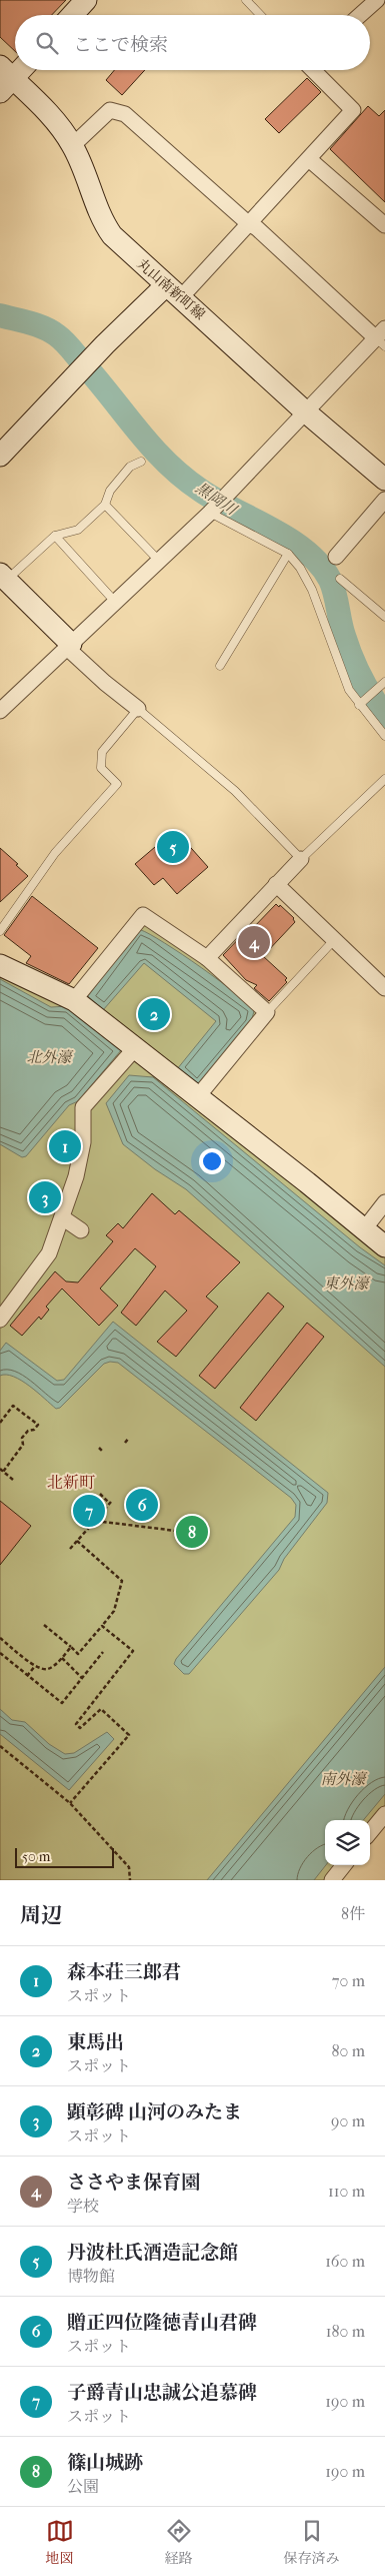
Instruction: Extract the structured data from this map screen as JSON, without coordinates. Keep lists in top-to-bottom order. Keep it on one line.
{"streets":{"street":["丸山南新町線"]},"districts":["北新町"],"water":["黒岡川","北外濠","東外濠","南外濠"],"scale_bar":"50 m","page":{"search":"ここで検索","pins":["5","4","2","1","3","6","7","8"],"scale":"50 m","heading":["周辺","8件"],"list":[{"mark":"1","name":"森本荘三郎君","note":"スポット","value":"70 m"},{"mark":"2","name":"東馬出","note":"スポット","value":"80 m"},{"mark":"3","name":"顕彰碑 山河のみたま","note":"スポット","value":"90 m"},{"mark":"4","name":"ささやま保育園","note":"学校","value":"110 m"},{"mark":"5","name":"丹波杜氏酒造記念館","note":"博物館","value":"160 m"},{"mark":"6","name":"贈正四位隆徳青山君碑","note":"スポット","value":"180 m"},{"mark":"7","name":"子爵青山忠誠公追慕碑","note":"スポット","value":"190 m"},{"mark":"8","name":"篠山城跡","note":"公園","value":"190 m"}],"nav":["地図","経路","保存済み"]}}
